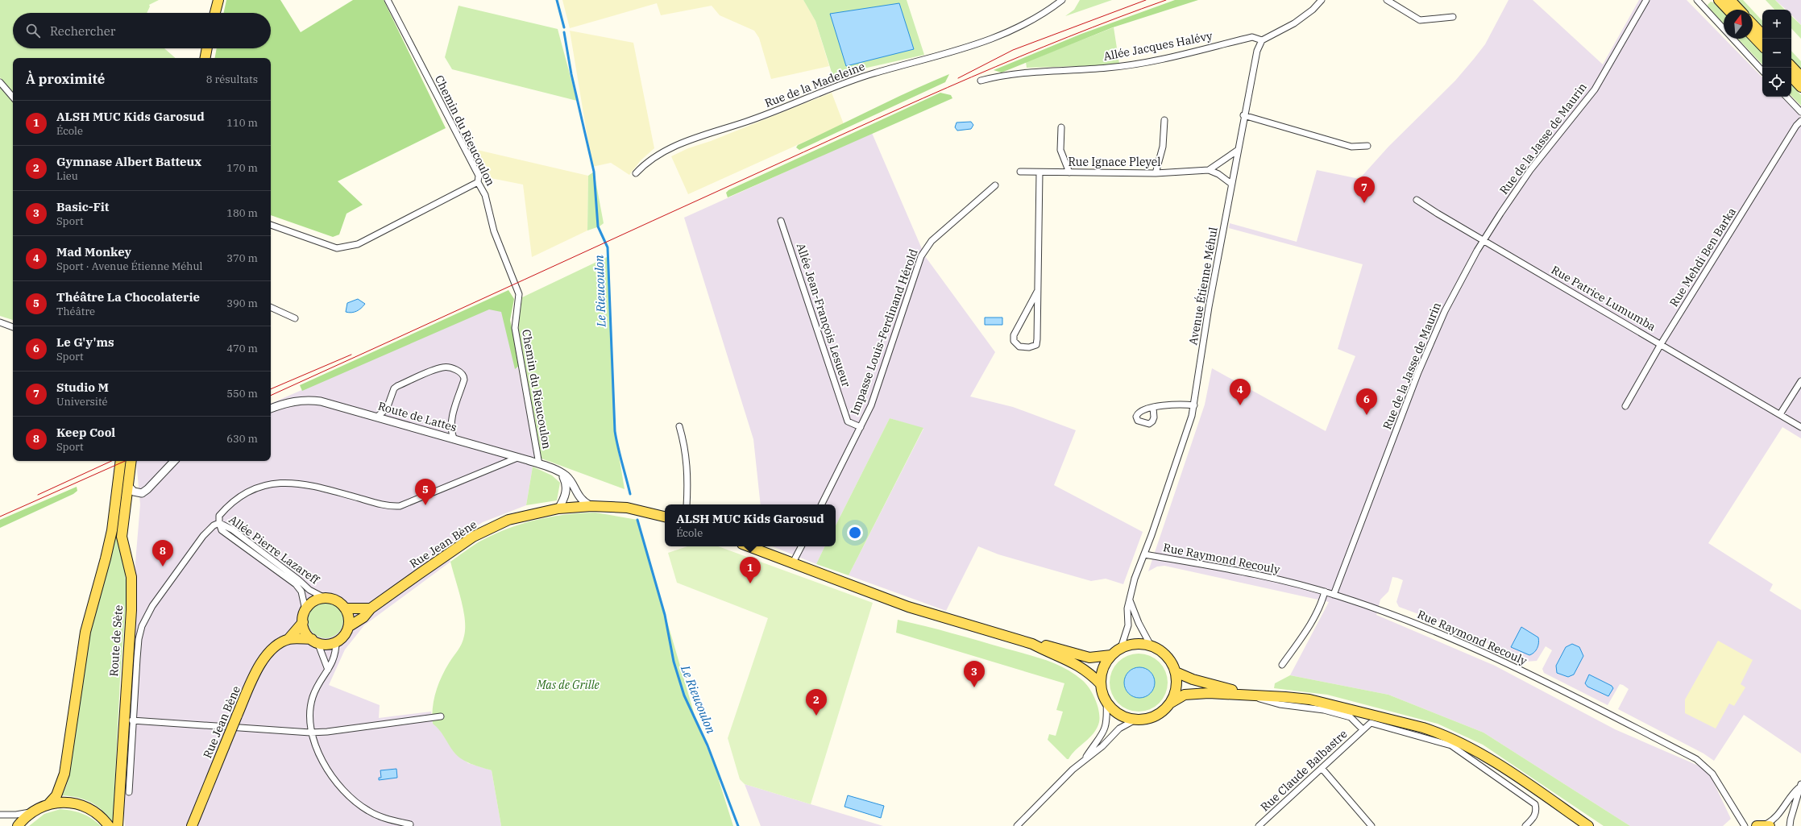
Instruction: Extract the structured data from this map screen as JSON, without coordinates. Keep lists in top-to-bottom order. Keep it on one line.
{"streets":{"main road":["Rue Jean Bène","Route de Sète"],"street":["Allée Jacques Halévy","Rue de la Madeleine","Chemin du Rieucoulon","Rue de la Jasse de Maurin","Rue Ignace Pleyel","Rue Mehdi Ben Barka","Avenue Étienne Méhul","Rue Patrice Lumumba","Allée Jean-François Lesueur","Impasse Louis-Ferdinand Hérold","Route de Lattes","Allée Pierre Lazareff","Rue Raymond Recouly","Rue Claude Balbastre"]},"crossings":[["Allée Jacques Halévy","Avenue Étienne Méhul"],["Chemin du Rieucoulon","Route de Lattes"],["Rue de la Jasse de Maurin","Rue Patrice Lumumba"],["Rue de la Jasse de Maurin","Rue Raymond Recouly"],["Rue Mehdi Ben Barka","Rue Patrice Lumumba"],["Avenue Étienne Méhul","Rue Raymond Recouly"],["Allée Jean-François Lesueur","Impasse Louis-Ferdinand Hérold"],["Route de Lattes","Rue Jean Bène"],["Rue Jean Bène","Allée Pierre Lazareff"]],"water":["Le Rieucoulon"],"parks":["Mas de Grille"],"north":"top","page":{"map_buttons":["+","−"],"search":"Rechercher","heading":["À proximité","8 résultats"],"list":[{"mark":"1","name":"ALSH MUC Kids Garosud","note":"École","value":"110 m"},{"mark":"2","name":"Gymnase Albert Batteux","note":"Lieu","value":"170 m"},{"mark":"3","name":"Basic-Fit","note":"Sport","value":"180 m"},{"mark":"4","name":"Mad Monkey","note":"Sport · Avenue Étienne Méhul","value":"370 m"},{"mark":"5","name":"Théâtre La Chocolaterie","note":"Théâtre","value":"390 m"},{"mark":"6","name":"Le G'y'ms","note":"Sport","value":"470 m"},{"mark":"7","name":"Studio M","note":"Université","value":"550 m"},{"mark":"8","name":"Keep Cool","note":"Sport","value":"630 m"}],"pins":["7","4","6","5","8","1","3","2"],"popup":["ALSH MUC Kids Garosud","École"]}}
